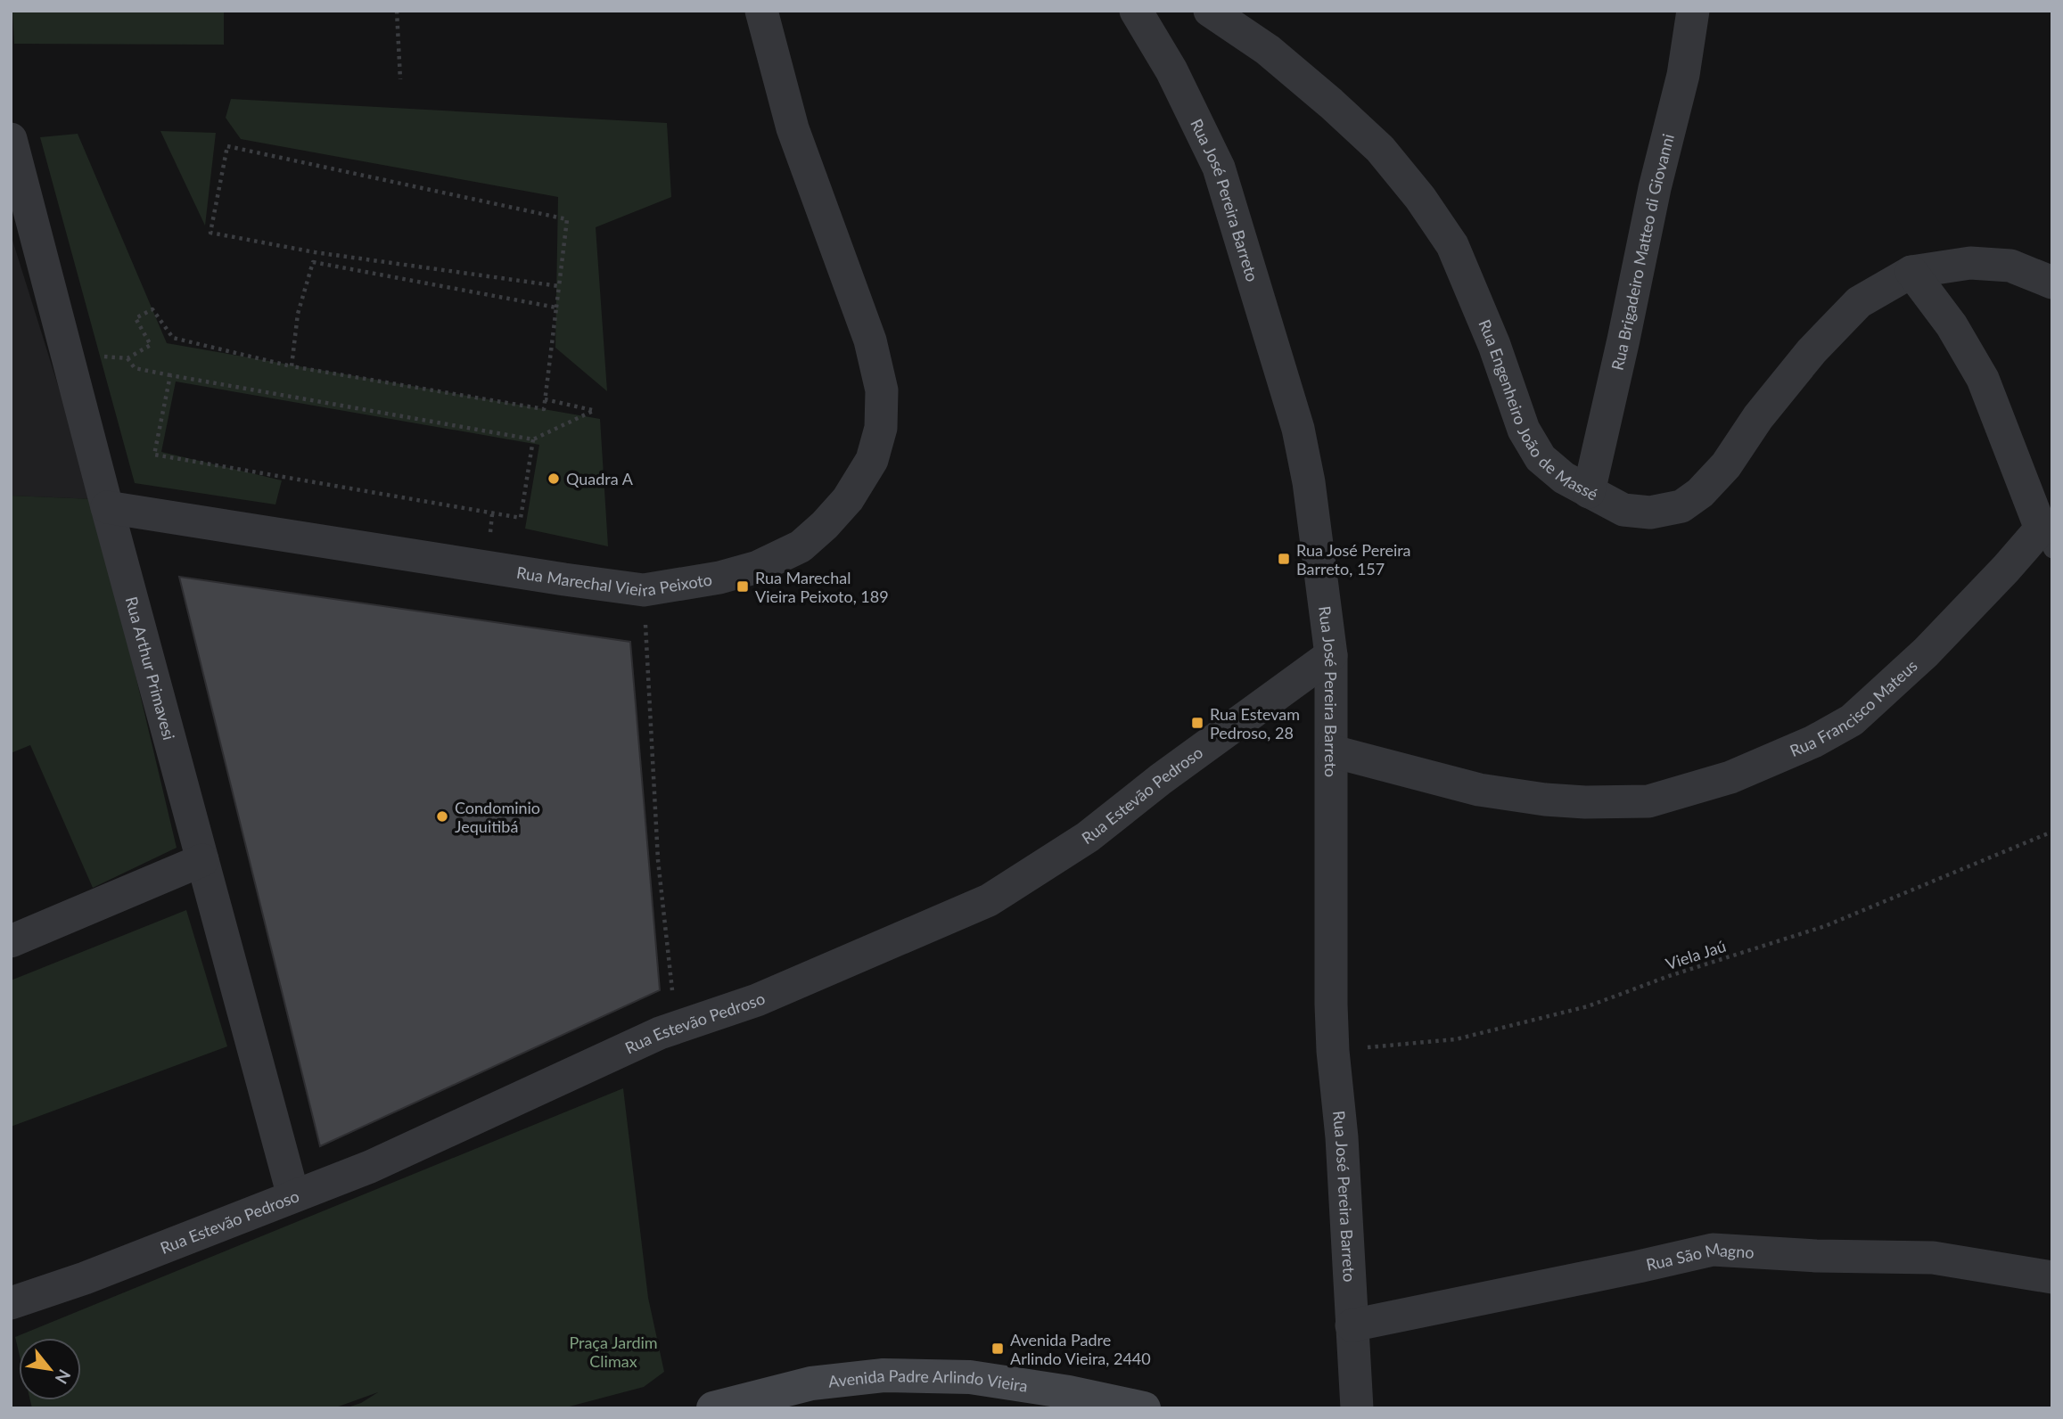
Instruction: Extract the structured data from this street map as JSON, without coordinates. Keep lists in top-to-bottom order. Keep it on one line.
{"streets":{"main road":["Avenida Padre Arlindo Vieira"],"street":["Rua José Pereira Barreto","Rua Brigadeiro Matteo di Giovanni","Rua Engenheiro João de Massé","Rua Marechal Vieira Peixoto","Rua Arthur Primavesi","Rua Francisco Mateus","Rua Estevão Pedroso","Rua São Magno"],"path":["Viela Jaú"]},"crossings":[["Rua José Pereira Barreto","Rua Francisco Mateus"],["Rua José Pereira Barreto","Rua Estevão Pedroso"],["Rua José Pereira Barreto","Viela Jaú"],["Rua José Pereira Barreto","Rua São Magno"],["Rua Brigadeiro Matteo di Giovanni","Rua Engenheiro João de Massé"],["Rua Engenheiro João de Massé","Rua Francisco Mateus"],["Rua Marechal Vieira Peixoto","Rua Arthur Primavesi"],["Rua Arthur Primavesi","Rua Estevão Pedroso"]],"parks":["Praça Jardim Climax"],"places":{"other":["Quadra A","Condominio Jequitibá"],"transit":["Rua José Pereira Barreto, 157","Rua Marechal Vieira Peixoto, 189","Rua Estevam Pedroso, 28","Avenida Padre Arlindo Vieira, 2440"]},"north":"bottom right"}
